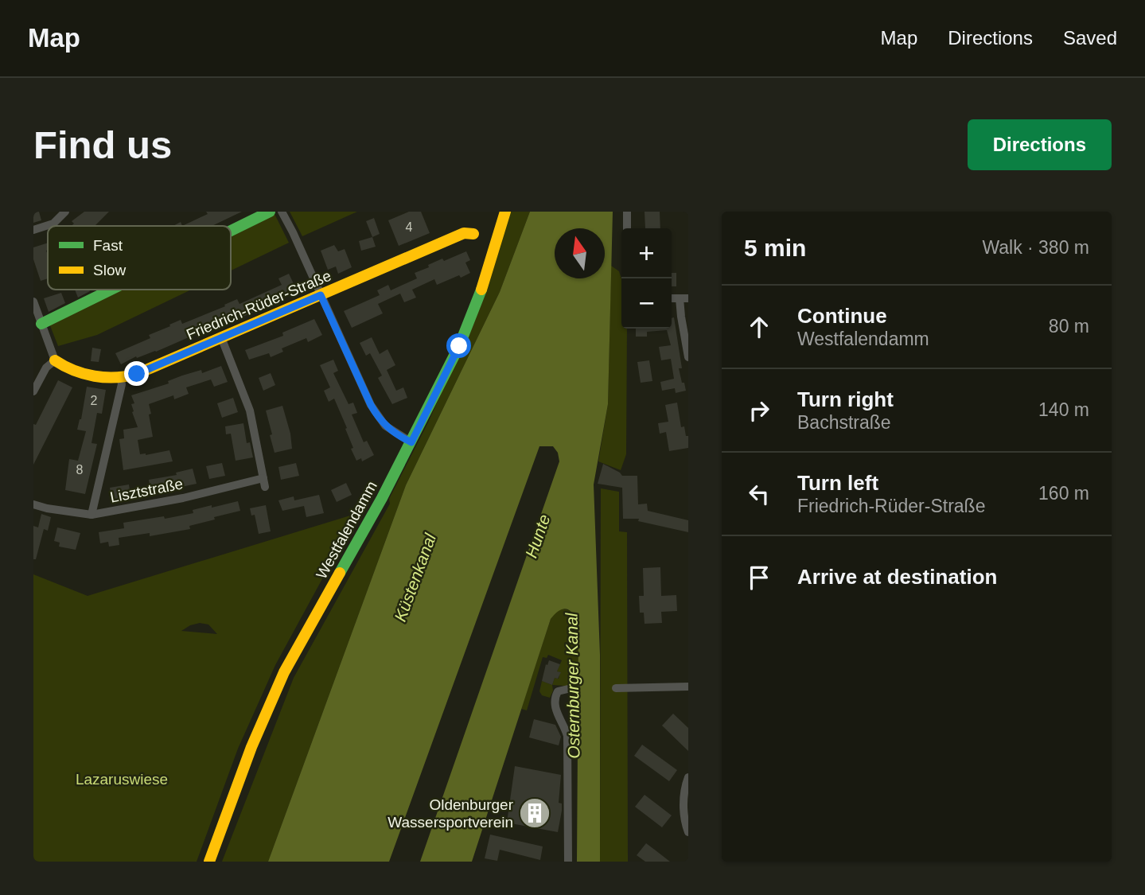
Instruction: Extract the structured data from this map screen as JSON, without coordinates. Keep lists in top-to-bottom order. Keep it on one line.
{"streets":{"street":["Friedrich-Rüder-Straße","Lisztstraße","Westfalendamm"]},"crossings":[["Friedrich-Rüder-Straße","Lisztstraße"]],"water":["Hunte","Küstenkanal","Osternburger Kanal"],"parks":["Lazaruswiese"],"places":{"building":["Oldenburger Wassersportverein"]},"house_numbers":["4","2","8"],"legend":["Fast","Slow"],"north":"top","page":{"header":"Map","nav":["Map","Directions","Saved"],"buttons":"Directions","title":"Find us","heading":["5 min","Walk · 380 m"],"map_buttons":["+","−"],"list":[["Continue","Westfalendamm","80 m"],["Turn right","Bachstraße","140 m"],["Turn left","Friedrich-Rüder-Straße","160 m"],"Arrive at destination"]}}
